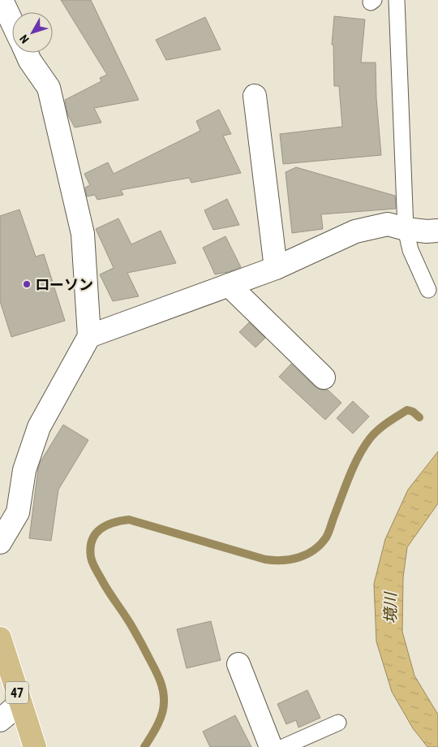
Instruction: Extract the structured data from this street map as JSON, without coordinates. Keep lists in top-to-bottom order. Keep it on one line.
{"streets":{"main road":["47"]},"water":["境川"],"places":["ローソン"],"north":"bottom left"}
